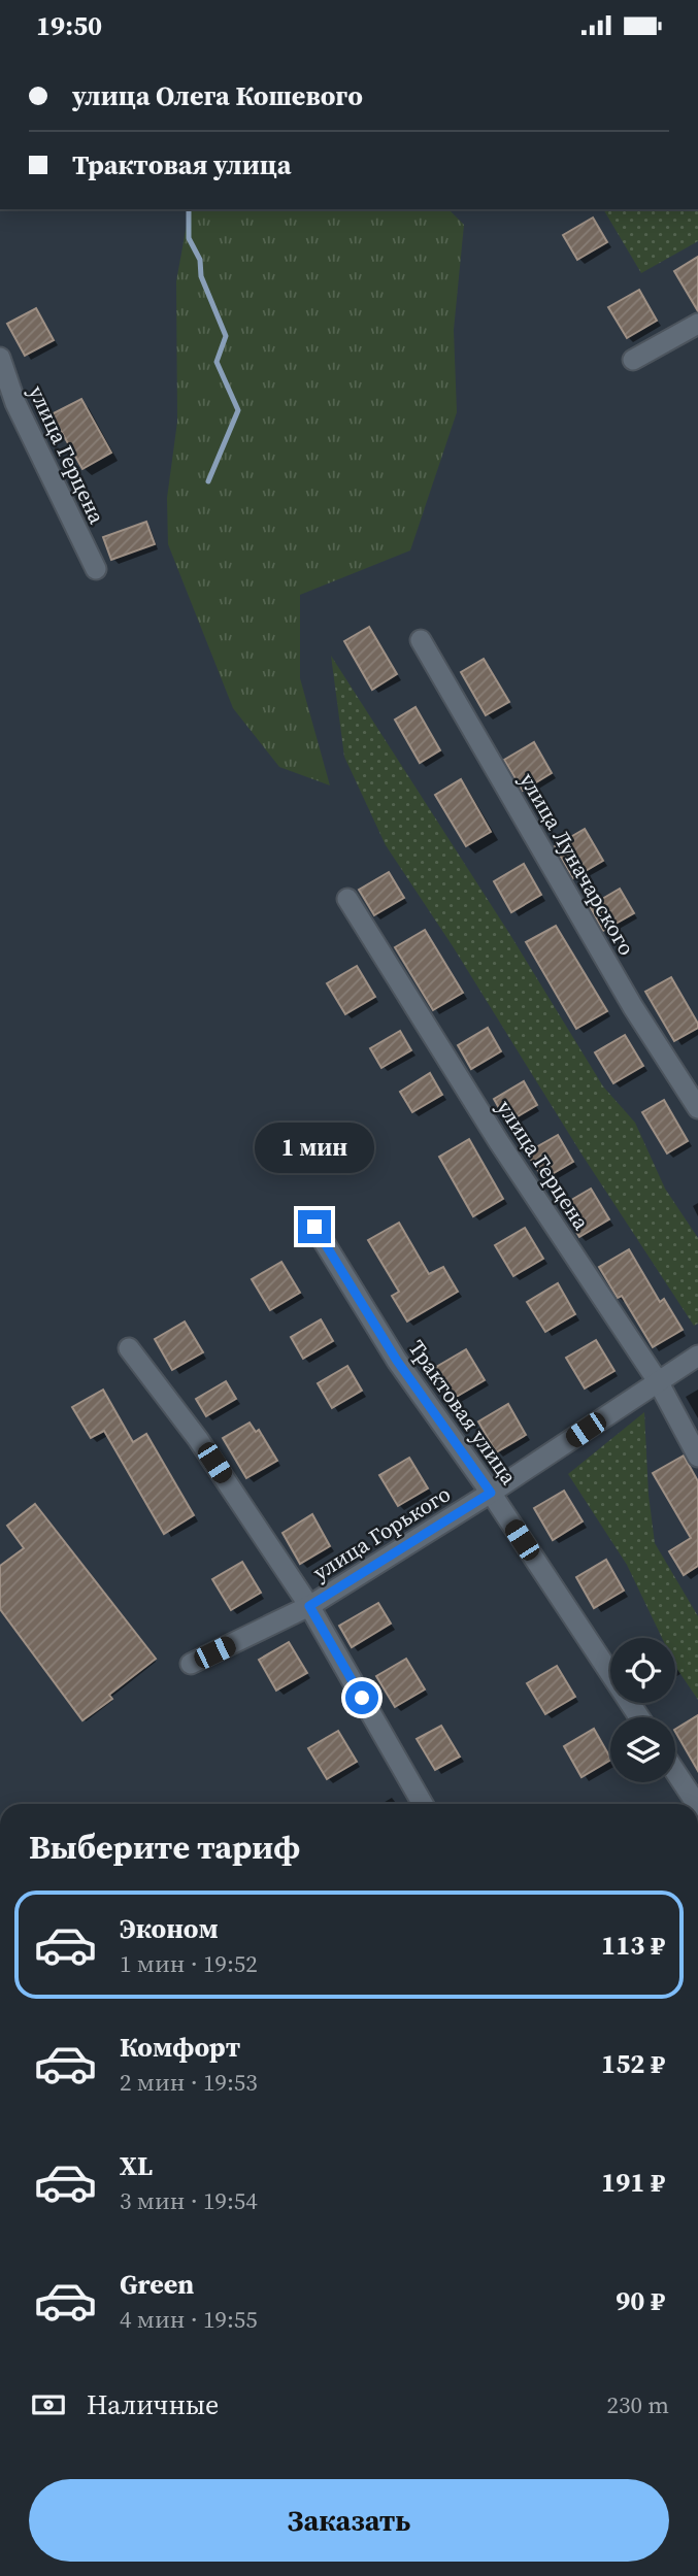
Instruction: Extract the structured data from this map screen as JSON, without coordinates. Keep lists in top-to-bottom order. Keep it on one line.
{"streets":{"street":["улица Герцена","улица Луначарского","Трактовая улица","улица Горького"]},"crossings":[["улица Герцена","улица Горького"],["Трактовая улица","улица Горького"]],"page":{"status":"19:50","banner":["улица Олега Кошевого","Трактовая улица"],"bubble":"1 мин","heading":"Выберите тариф","list":[{"name":"Эконом","note":"1 мин · 19:52","value":"113 ₽"},{"name":"Комфорт","note":"2 мин · 19:53","value":"152 ₽"},{"name":"XL","note":"3 мин · 19:54","value":"191 ₽"},{"name":"Green","note":"4 мин · 19:55","value":"90 ₽"}],"pay":["Наличные","230 m"],"buttons":"Заказать"}}
